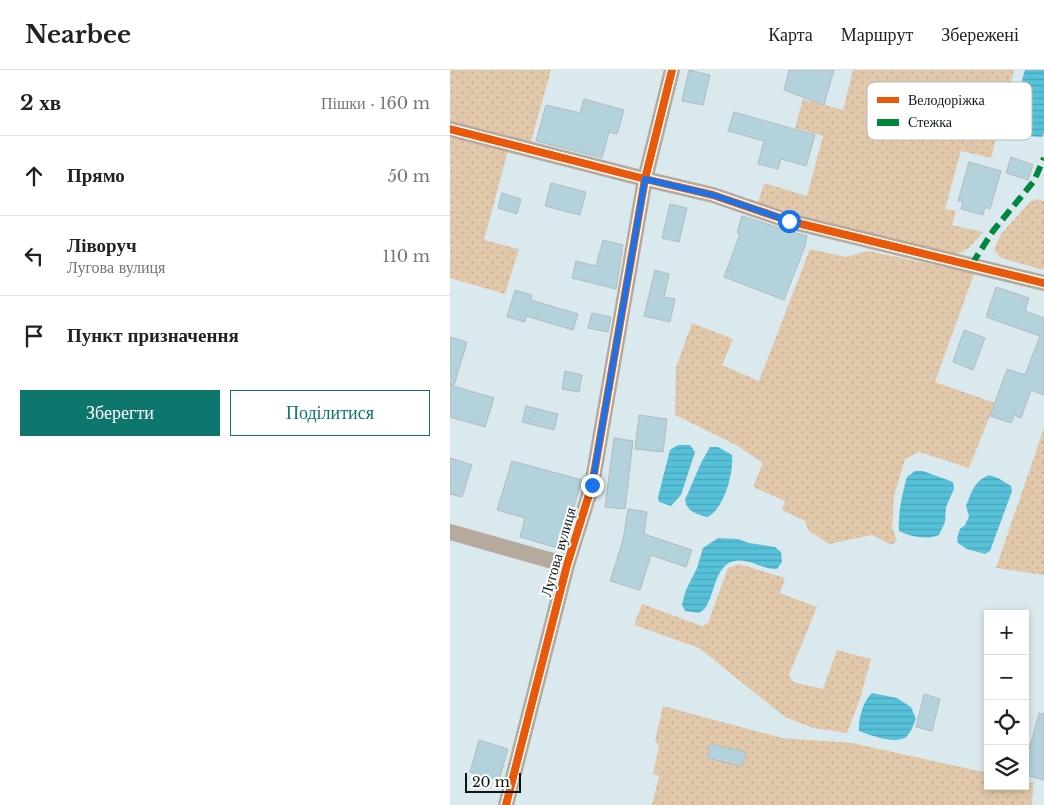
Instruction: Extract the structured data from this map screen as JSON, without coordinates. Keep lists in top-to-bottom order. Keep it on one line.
{"streets":{"street":["Лугова вулиця"]},"legend":["Велодоріжка","Стежка"],"scale_bar":"20 m","page":{"header":"Nearbee","nav":["Карта","Маршрут","Збережені"],"heading":["2 хв","Пішки · 160 m"],"list":[["Прямо","50 m"],["Ліворуч","Лугова вулиця","110 m"],"Пункт призначення"],"buttons":["Зберегти","Поділитися"],"map_buttons":["+","−"],"scale":"20 m"}}
